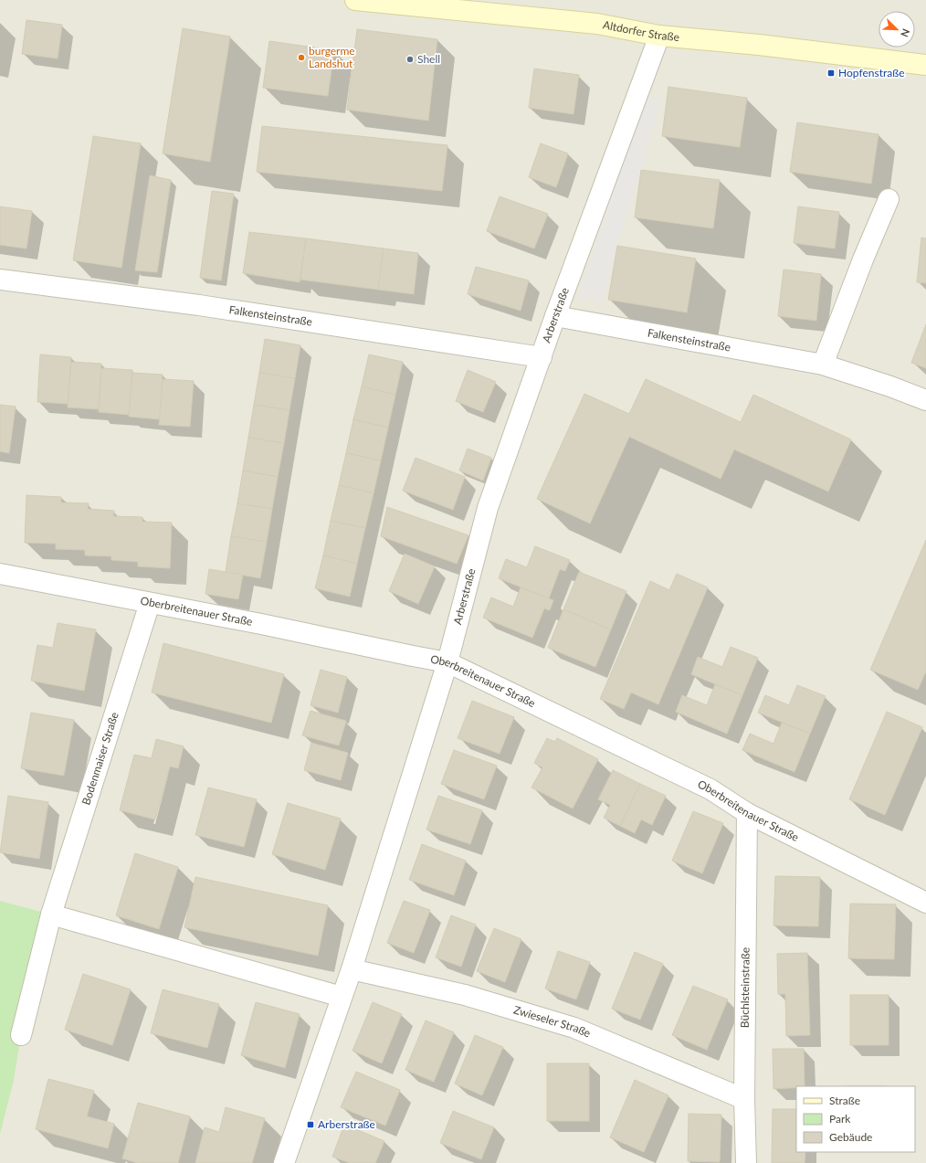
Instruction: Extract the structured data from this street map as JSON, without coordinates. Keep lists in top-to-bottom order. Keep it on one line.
{"streets":{"main road":["Altdorfer Straße"],"street":["Arberstraße","Falkensteinstraße","Oberbreitenauer Straße","Bodenmaiser Straße","Büchlsteinstraße","Zwieseler Straße"]},"crossings":[["Altdorfer Straße","Arberstraße"],["Arberstraße","Falkensteinstraße"],["Arberstraße","Oberbreitenauer Straße"],["Arberstraße","Zwieseler Straße"],["Oberbreitenauer Straße","Bodenmaiser Straße"],["Oberbreitenauer Straße","Büchlsteinstraße"],["Büchlsteinstraße","Zwieseler Straße"]],"places":{"other":["burgerme Landshut","Shell"],"transit":["Hopfenstraße","Arberstraße"]},"legend":["Straße","Park","Gebäude"],"north":"bottom right"}
